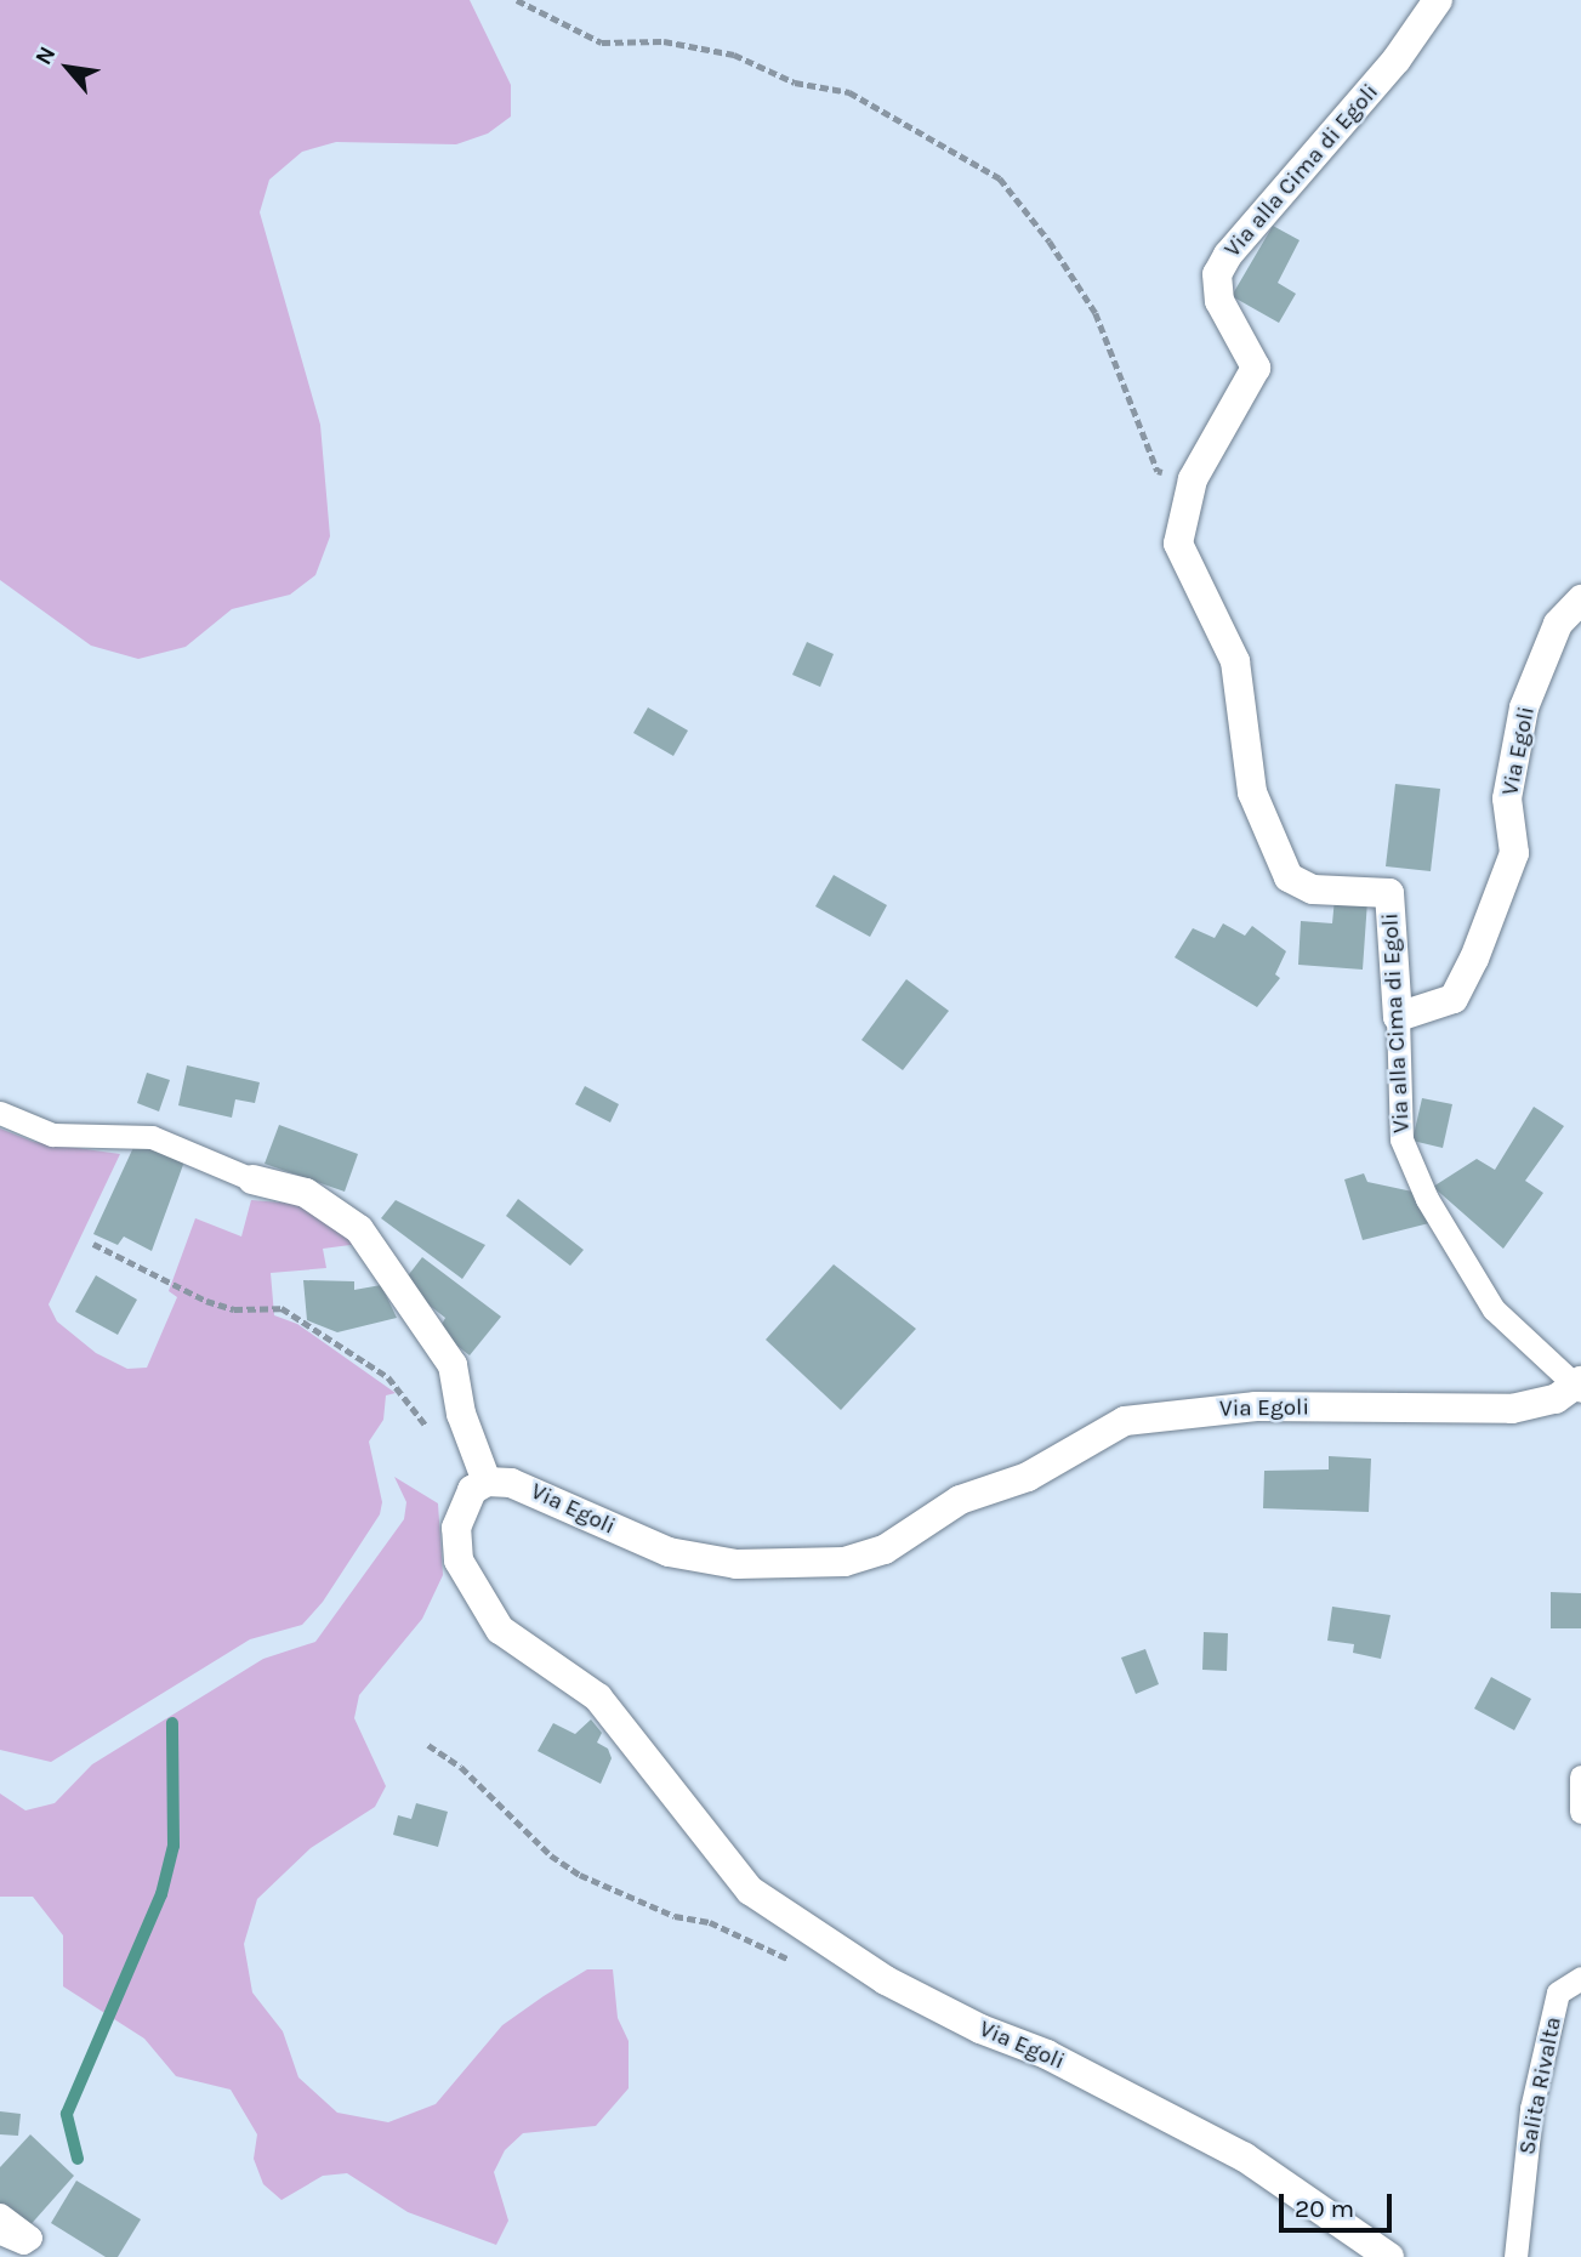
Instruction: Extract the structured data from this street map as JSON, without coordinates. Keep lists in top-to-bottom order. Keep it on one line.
{"streets":{"street":["Via alla Cima di Egoli","Via Egoli","Salita Rivalta"]},"crossings":[["Via alla Cima di Egoli","Via Egoli"]],"scale_bar":"20 m","north":"top left"}
